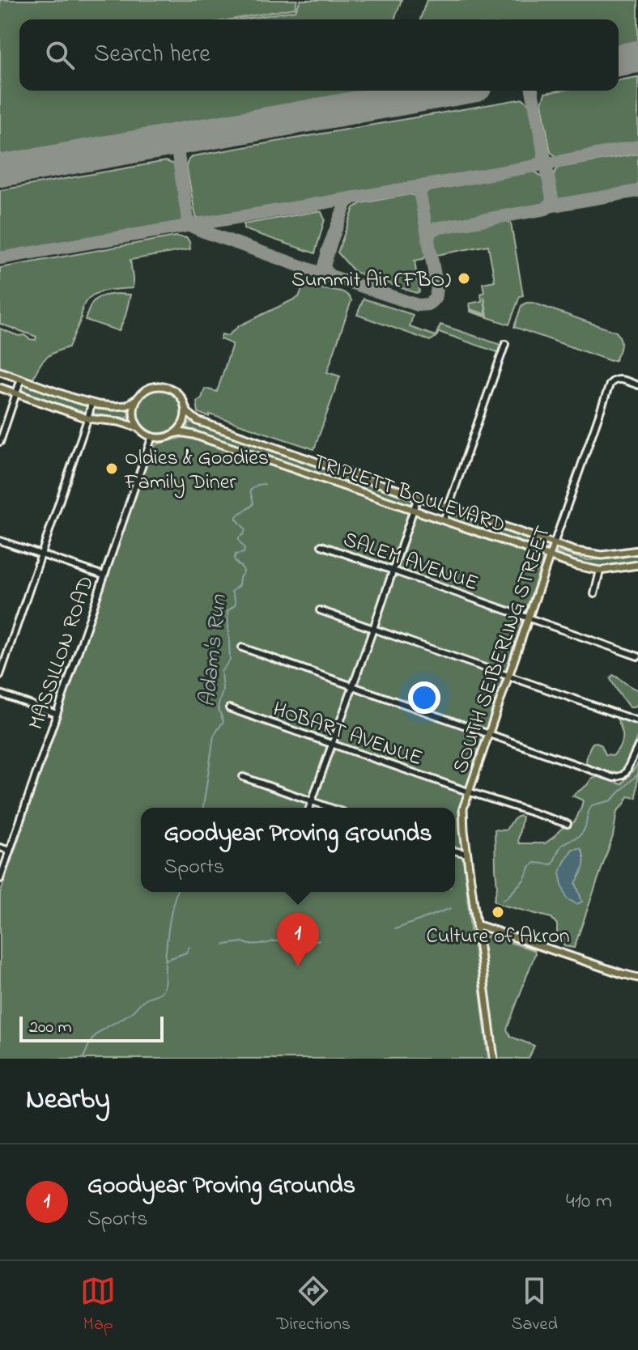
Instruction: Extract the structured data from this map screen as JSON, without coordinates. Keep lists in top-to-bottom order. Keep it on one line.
{"streets":{"main road":["TRIPLETT BOULEVARD","SOUTH SEIBERLING STREET"],"street":["SALEM AVENUE","MASSILLON ROAD","HOBART AVENUE"]},"crossings":[["TRIPLETT BOULEVARD","SOUTH SEIBERLING STREET"],["TRIPLETT BOULEVARD","MASSILLON ROAD"],["SALEM AVENUE","SOUTH SEIBERLING STREET"],["SOUTH SEIBERLING STREET","HOBART AVENUE"]],"water":["Adam's Run"],"places":["Summit Air (FBO)","Oldies & Goodies Family Diner","Culture of Akron"],"scale_bar":"200 m","page":{"search":"Search here","popup":["Goodyear Proving Grounds","Sports"],"pins":"1","scale":"200 m","heading":"Nearby","list":[{"mark":"1","name":"Goodyear Proving Grounds","note":"Sports","value":"410 m"}],"nav":["Map","Directions","Saved"]}}
